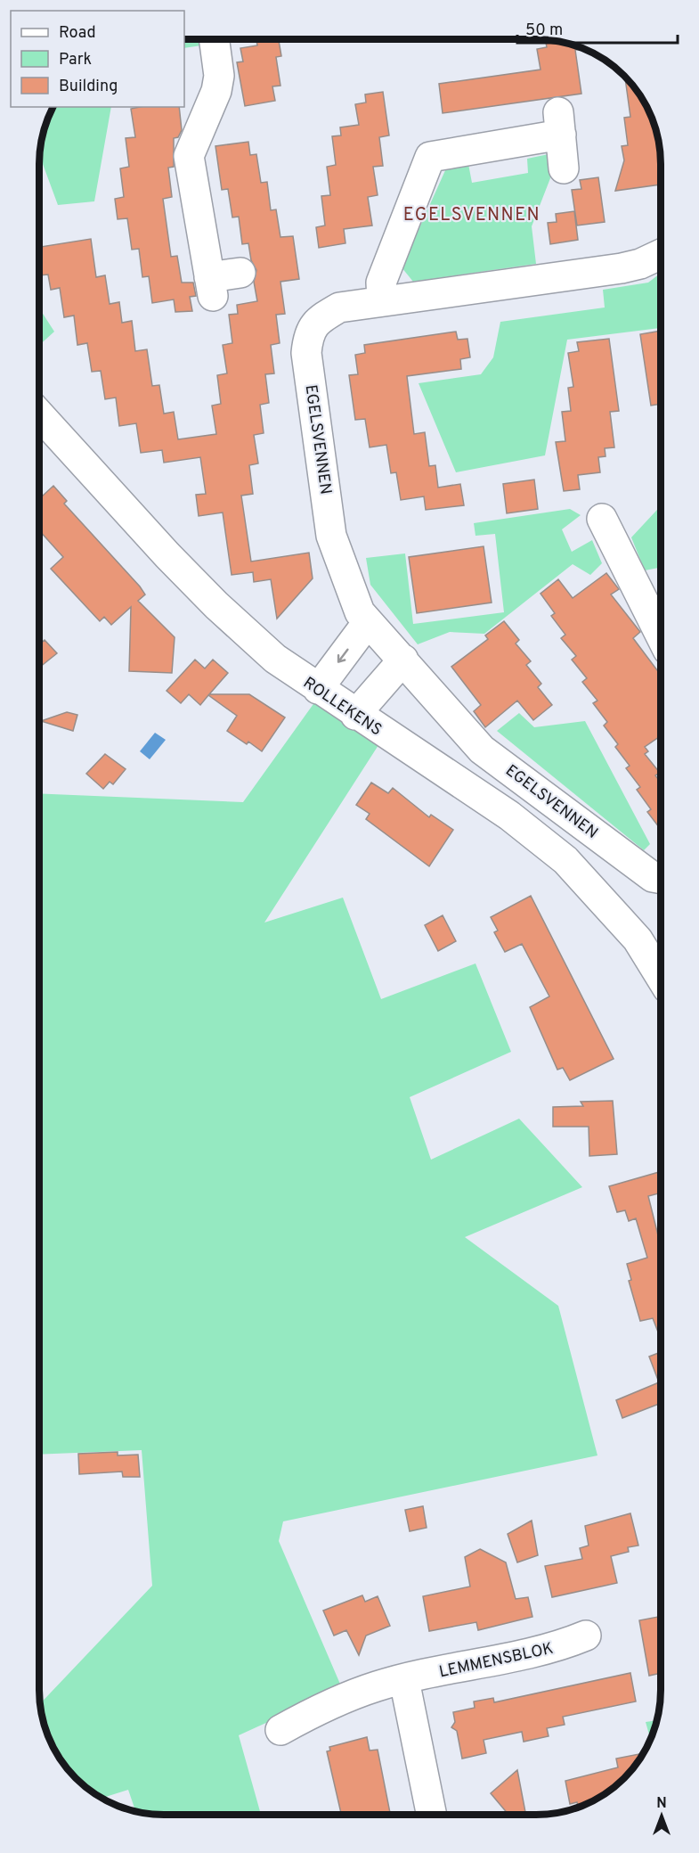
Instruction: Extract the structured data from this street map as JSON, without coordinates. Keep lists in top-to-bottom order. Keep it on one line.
{"streets":{"street":["EGELSVENNEN","ROLLEKENS","LEMMENSBLOK"]},"districts":["EGELSVENNEN"],"legend":["Road","Park","Building"],"scale_bar":"50 m","north":"top"}
